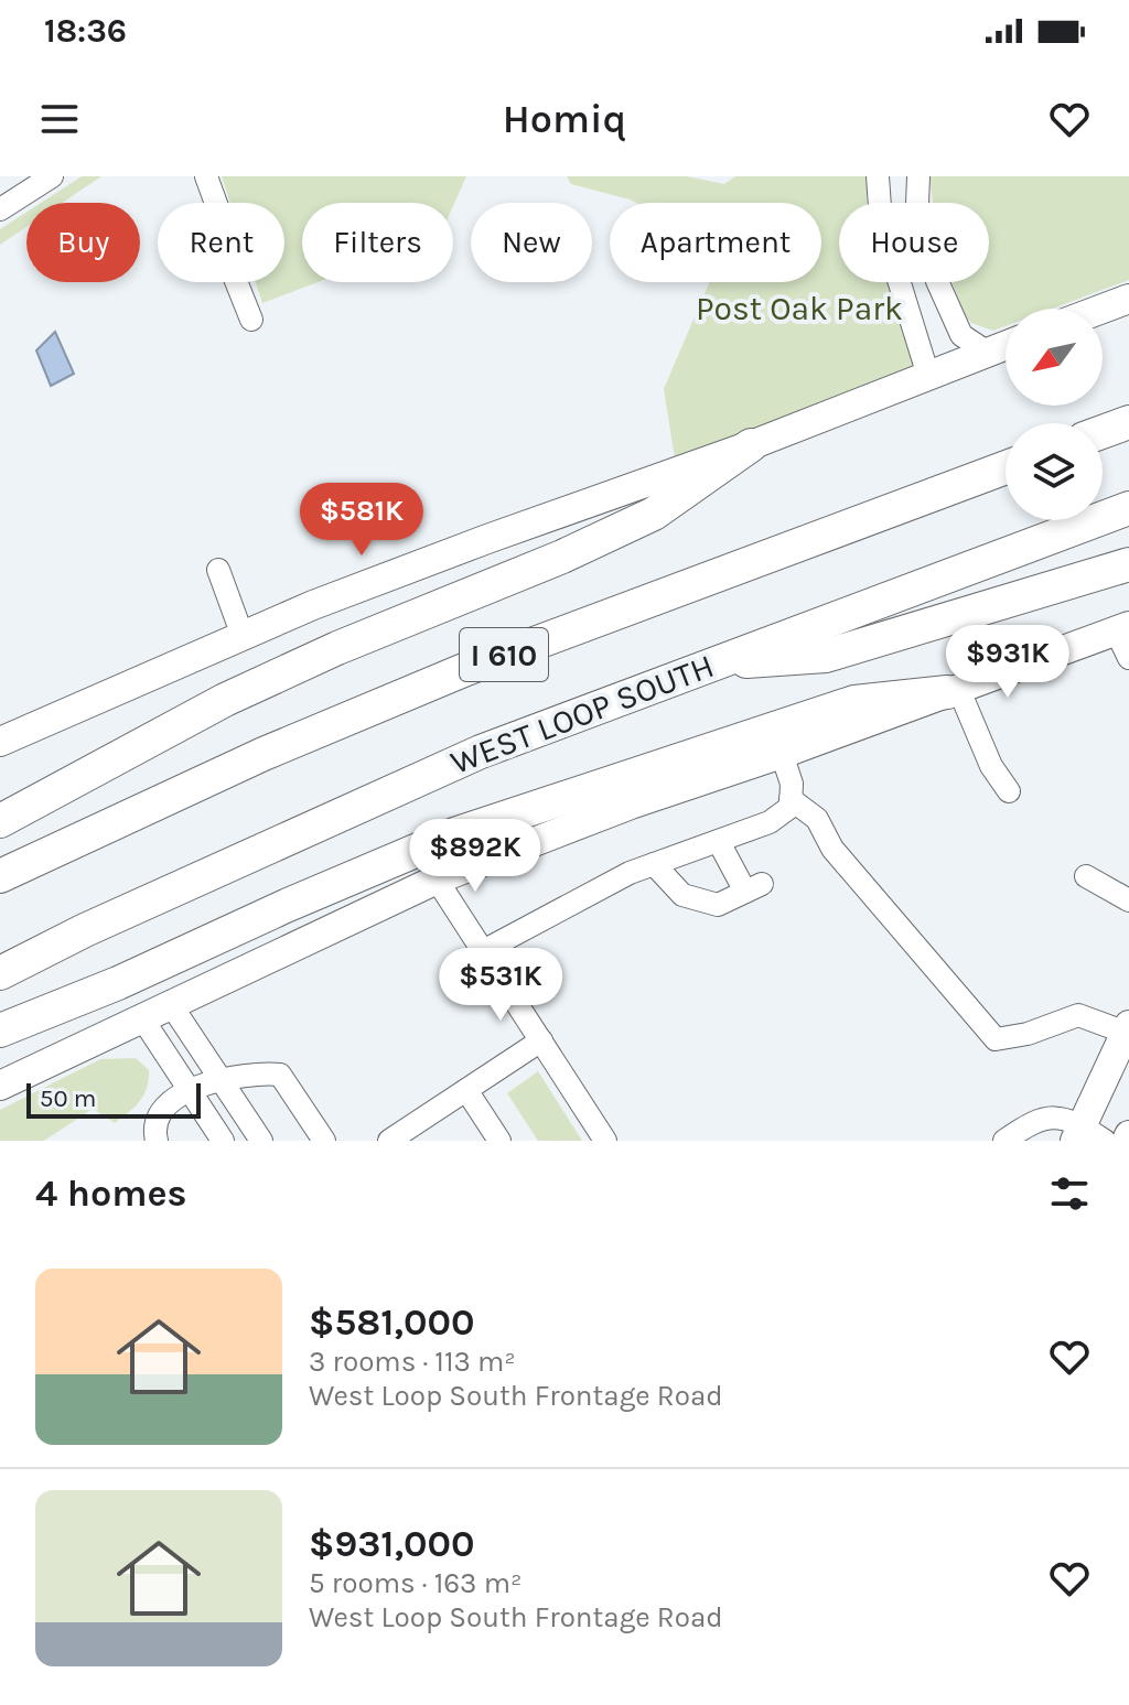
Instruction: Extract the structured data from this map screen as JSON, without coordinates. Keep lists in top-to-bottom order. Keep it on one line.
{"streets":{"highway":["I 610","WEST LOOP SOUTH"]},"parks":["Post Oak Park"],"scale_bar":"50 m","north":"bottom left","page":{"status":"18:36","header":"Homiq","chip":["Buy","Rent","Filters","New","Apartment","House"],"price":["$581K","$931K","$892K","$531K"],"scale":"50 m","heading":"4 homes","list":[{"name":"$581,000","note":"3 rooms · 113 m² · West Loop South Frontage Road"},{"name":"$931,000","note":"5 rooms · 163 m² · West Loop South Frontage Road"}]}}
